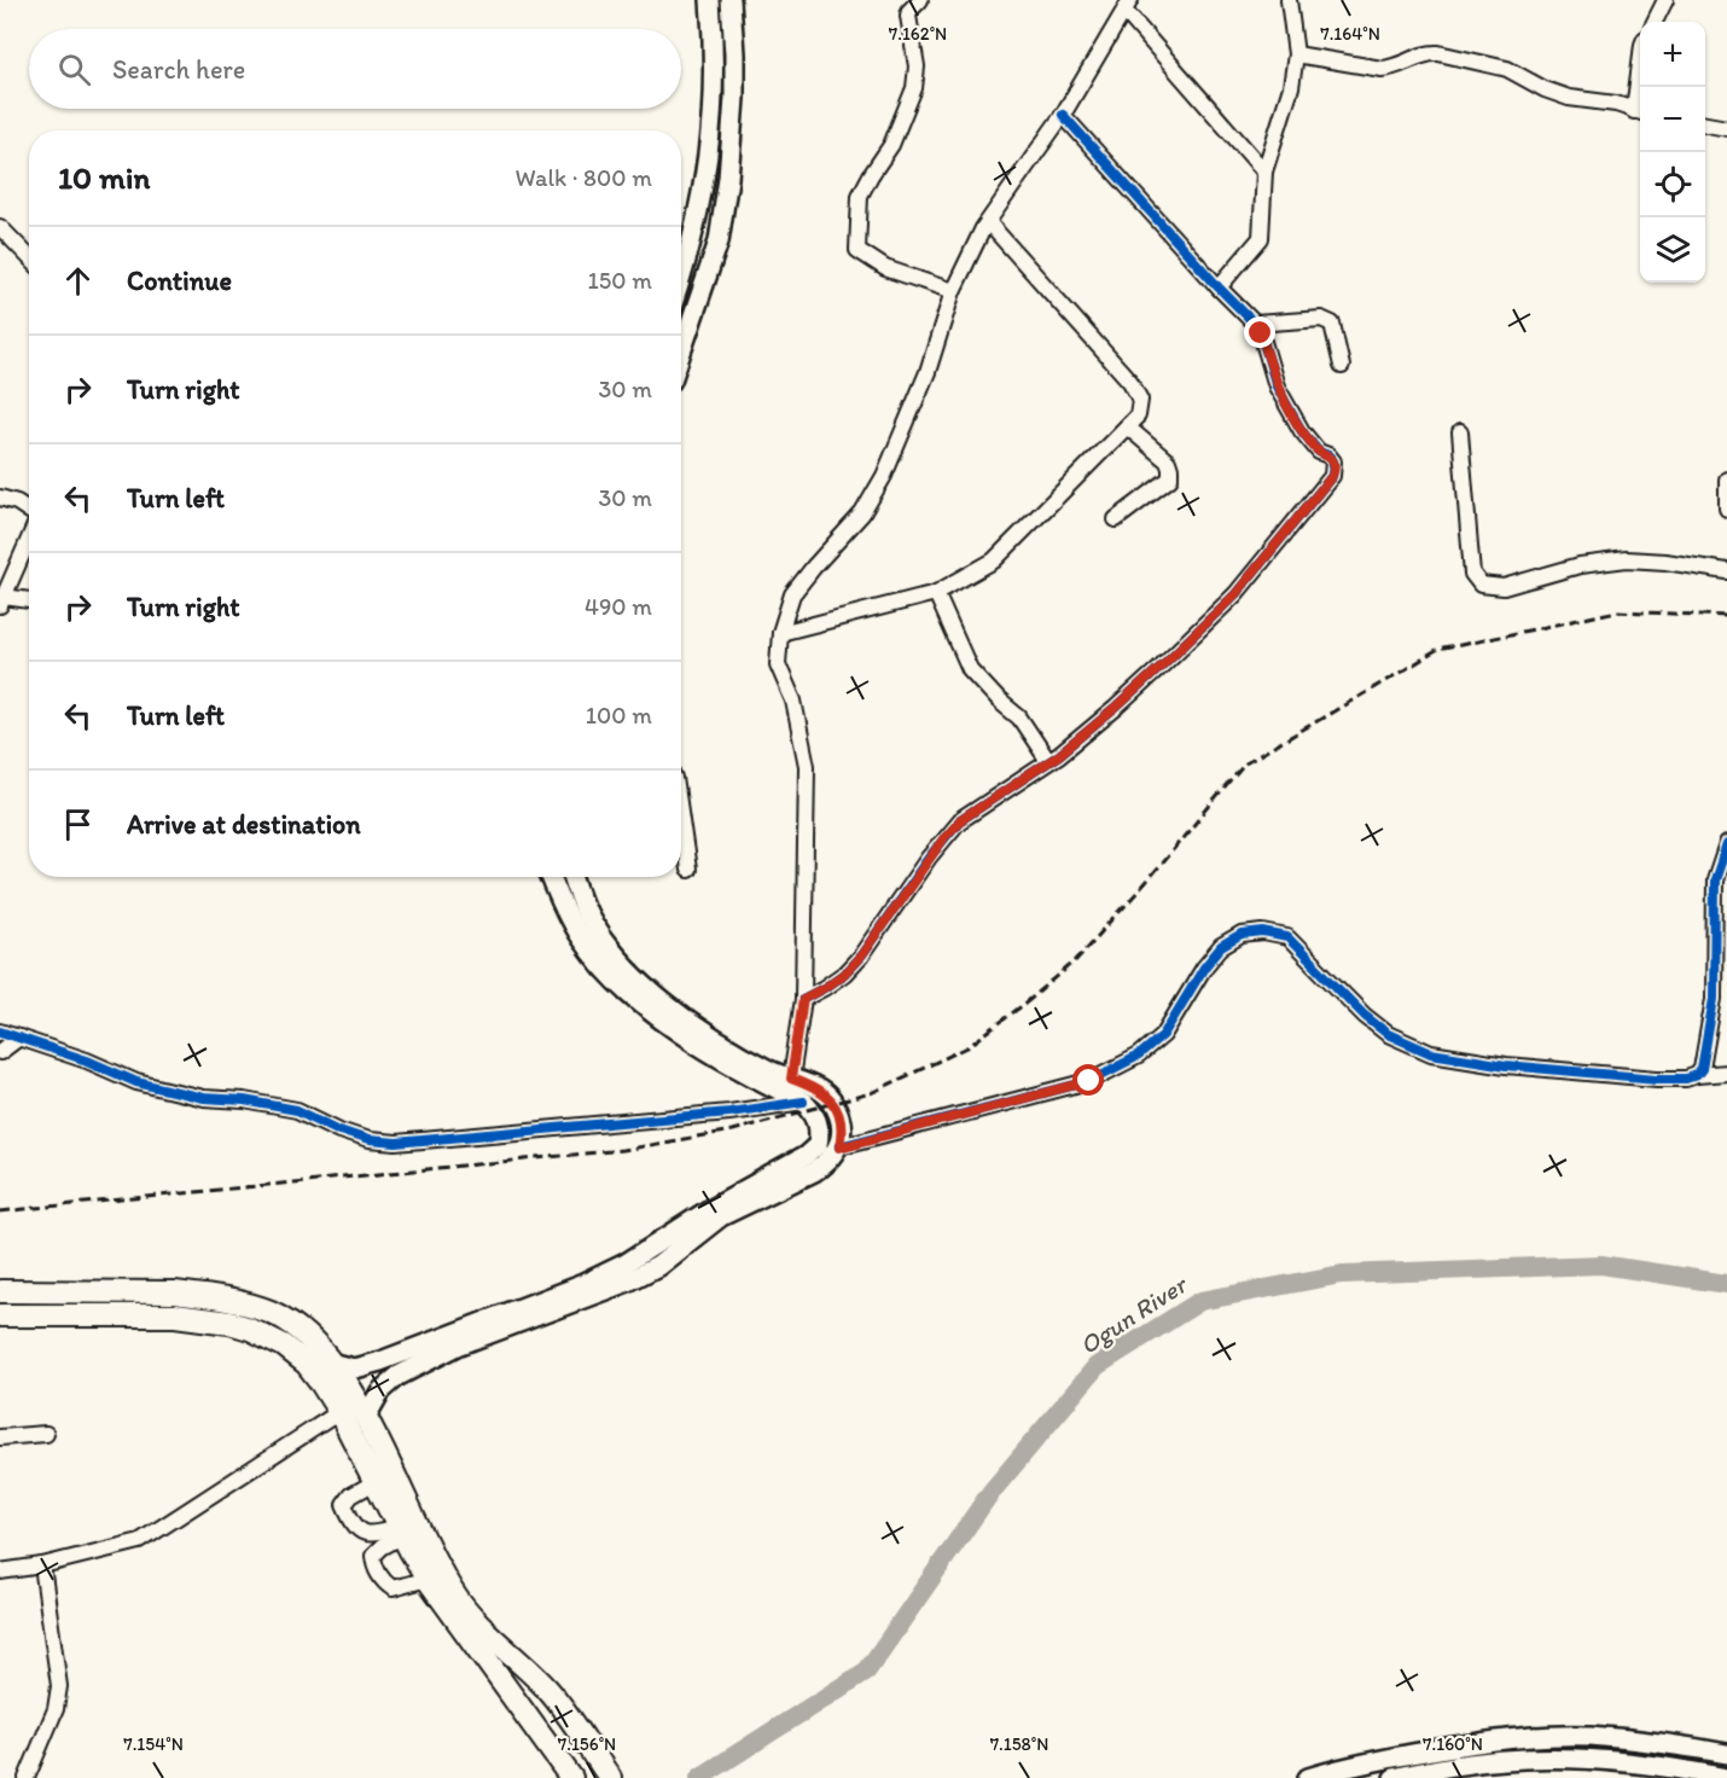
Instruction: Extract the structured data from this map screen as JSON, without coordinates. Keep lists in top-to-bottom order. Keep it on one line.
{"water":["Ogun River"],"page":{"map_buttons":["+","−"],"search":"Search here","heading":["10 min","Walk · 800 m"],"list":[["Continue","150 m"],["Turn right","30 m"],["Turn left","30 m"],["Turn right","490 m"],["Turn left","100 m"],"Arrive at destination"]},"coordinates":["7.162°N","7.164°N","7.154°N","7.156°N","7.158°N","7.160°N"]}
